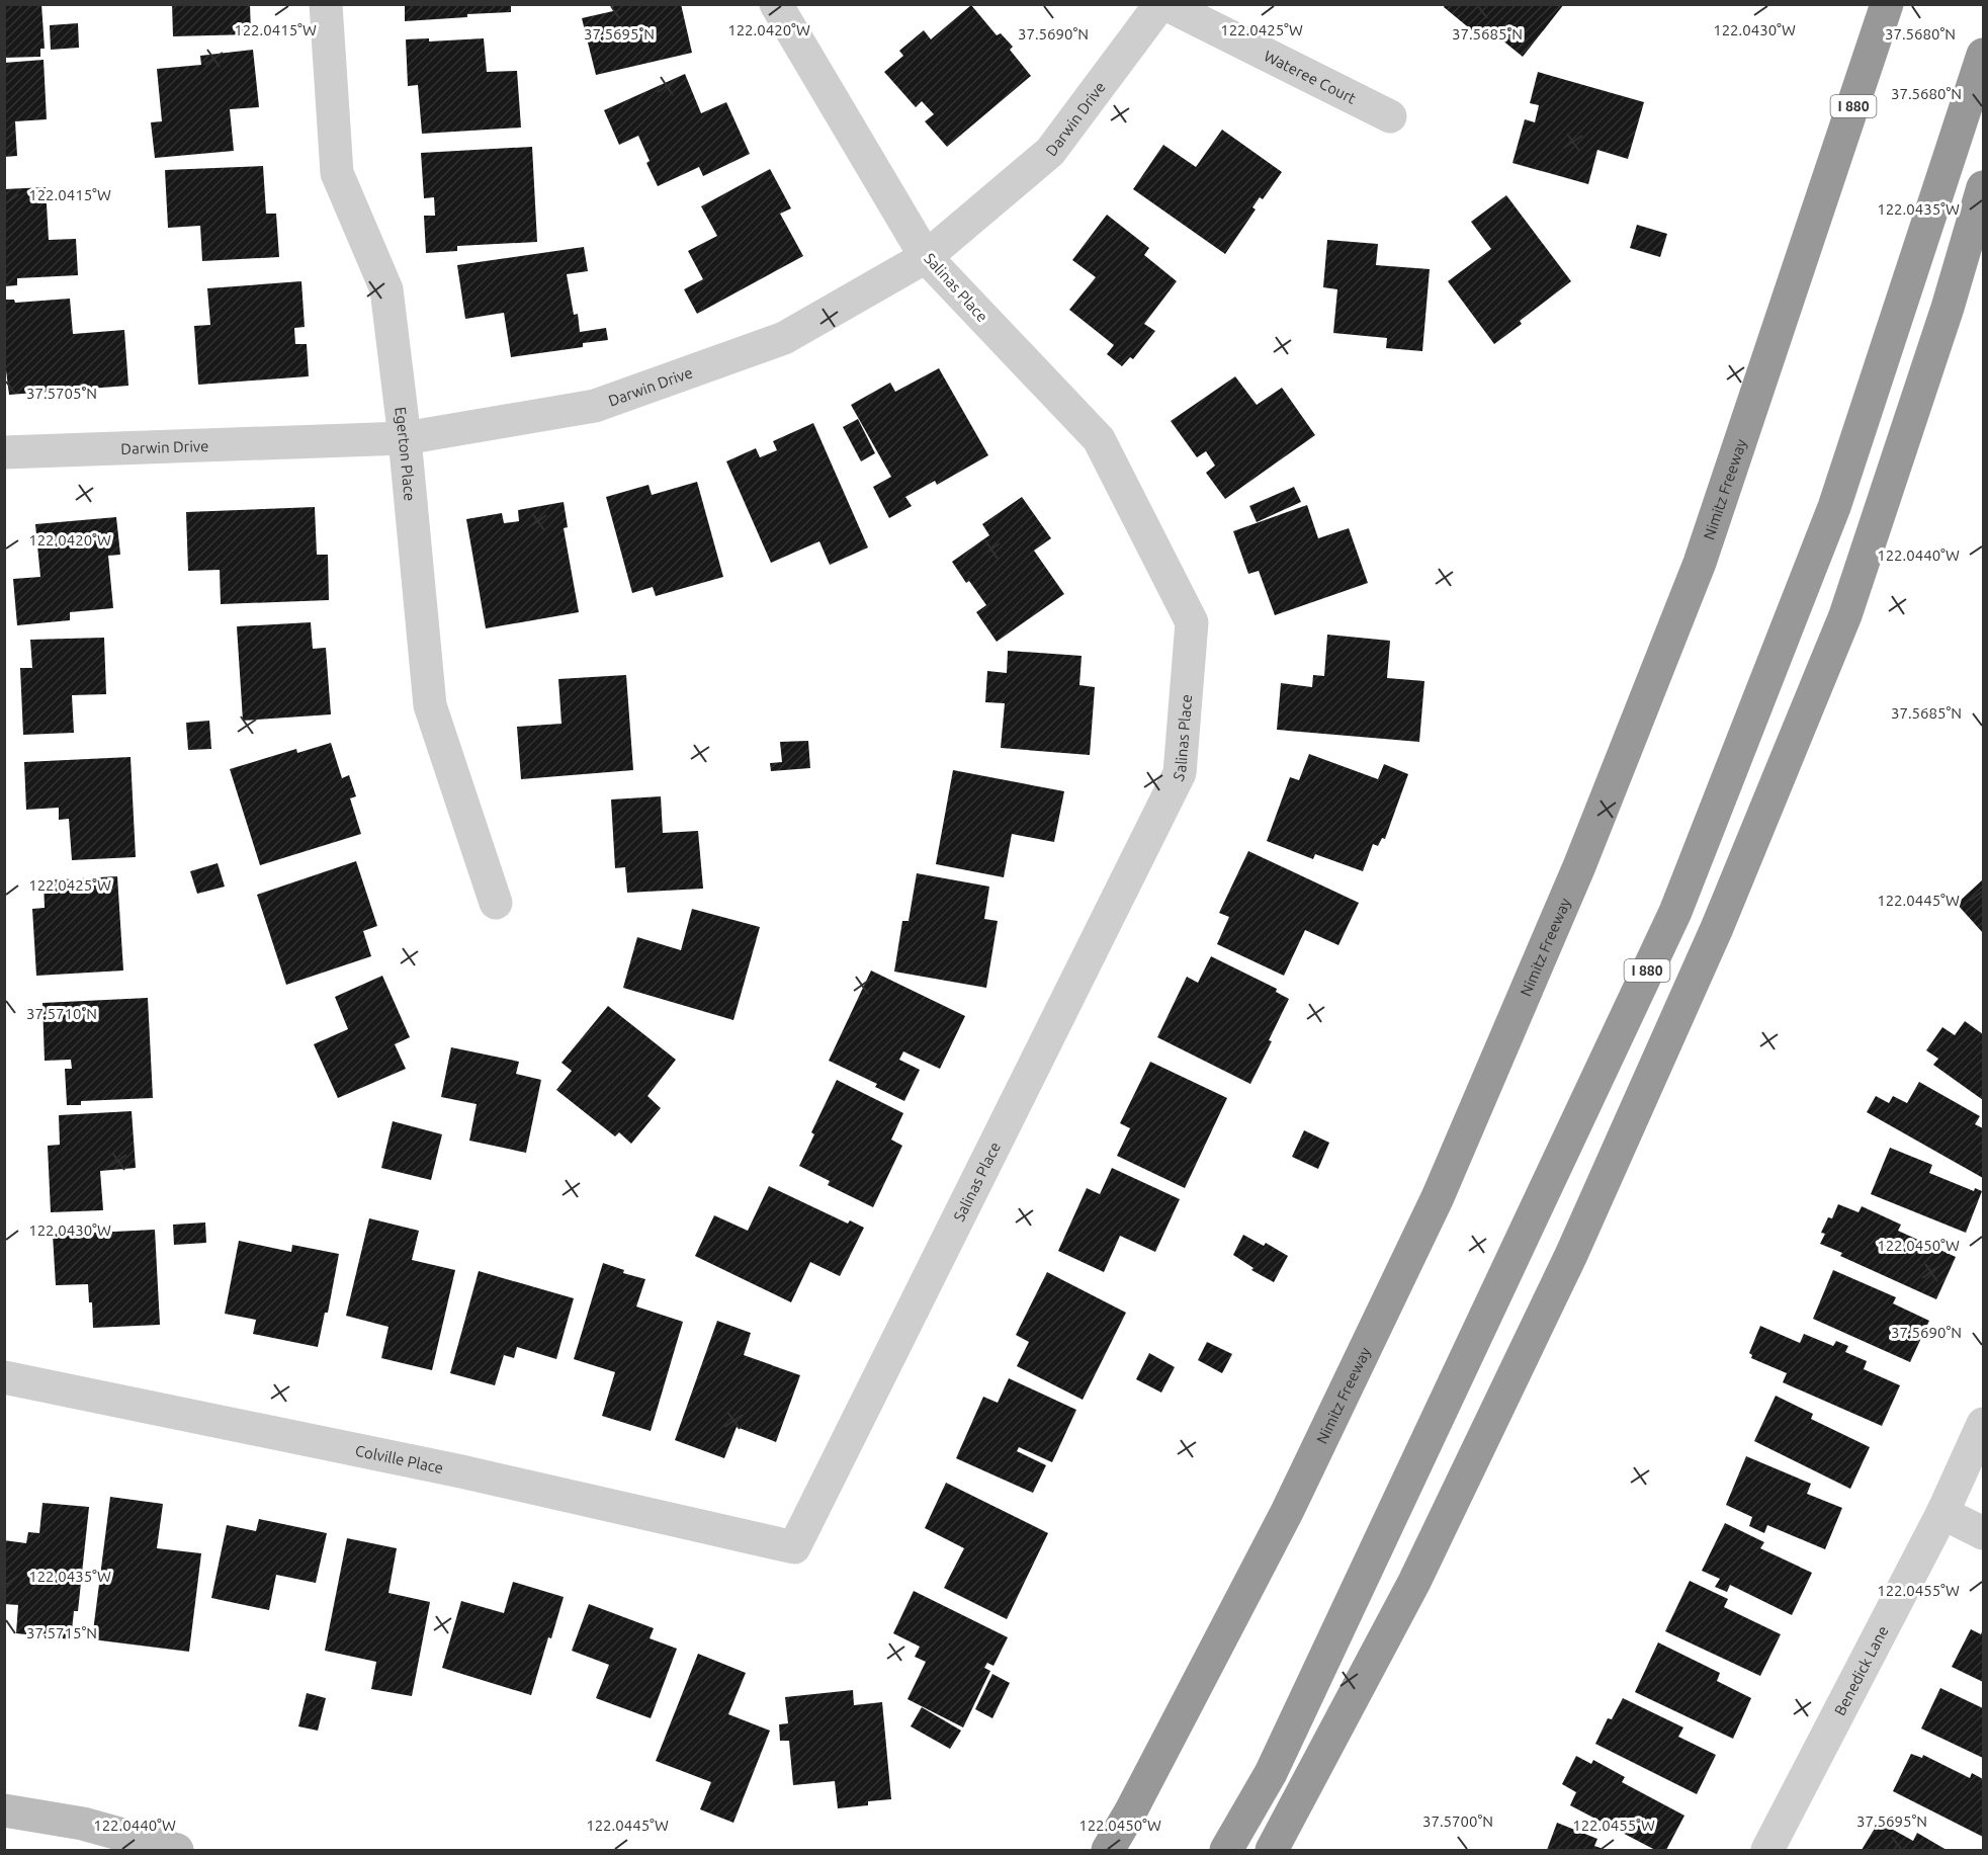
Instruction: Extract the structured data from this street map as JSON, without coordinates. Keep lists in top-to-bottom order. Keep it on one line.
{"streets":{"highway":["I 880","Nimitz Freeway"],"street":["Wateree Court","Darwin Drive","Salinas Place","Egerton Place","Colville Place","Benedick Lane"]},"crossings":[["Wateree Court","Darwin Drive"],["Darwin Drive","Salinas Place"],["Darwin Drive","Egerton Place"],["Salinas Place","Colville Place"]],"coordinates":["122.0415°W","122.0420°W","122.0425°W","122.0430°W","37.5695°N","37.5690°N","37.5685°N","37.5680°N","122.0435°W","37.5705°N","122.0440°W","122.0445°W","37.5710°N","122.0450°W","122.0455°W","37.5715°N","37.5700°N"]}
